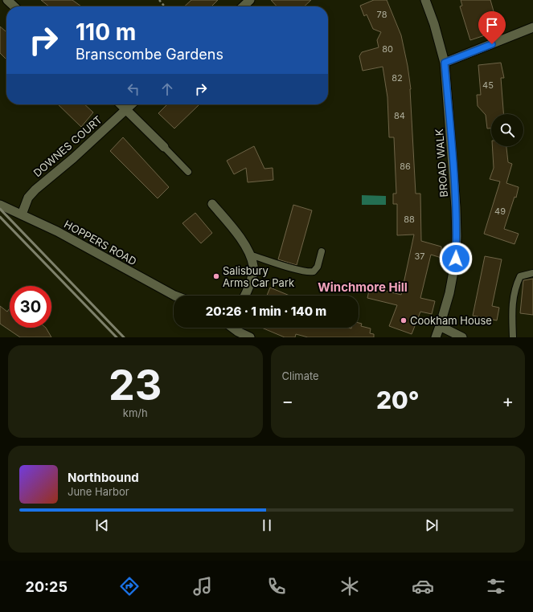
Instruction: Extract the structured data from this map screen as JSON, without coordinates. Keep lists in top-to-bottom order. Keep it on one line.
{"streets":{"street":["DOWNES COURT","BROAD WALK","HOPPERS ROAD"]},"crossings":[["DOWNES COURT","HOPPERS ROAD"]],"districts":["Winchmore Hill"],"places":["Salisbury Arms Car Park","Cookham House"],"house_numbers":["78","80","82","45","84","86","49","88","37"],"page":{"turn":["110 m","Branscombe Gardens"],"limit":"30","trip":"20:26 · 1 min · 140 m","tile":[["23","km/h"],"Climate"],"heat":["−","20°","+"],"song":["Northbound","June Harbor"],"tabs":"20:25"}}
